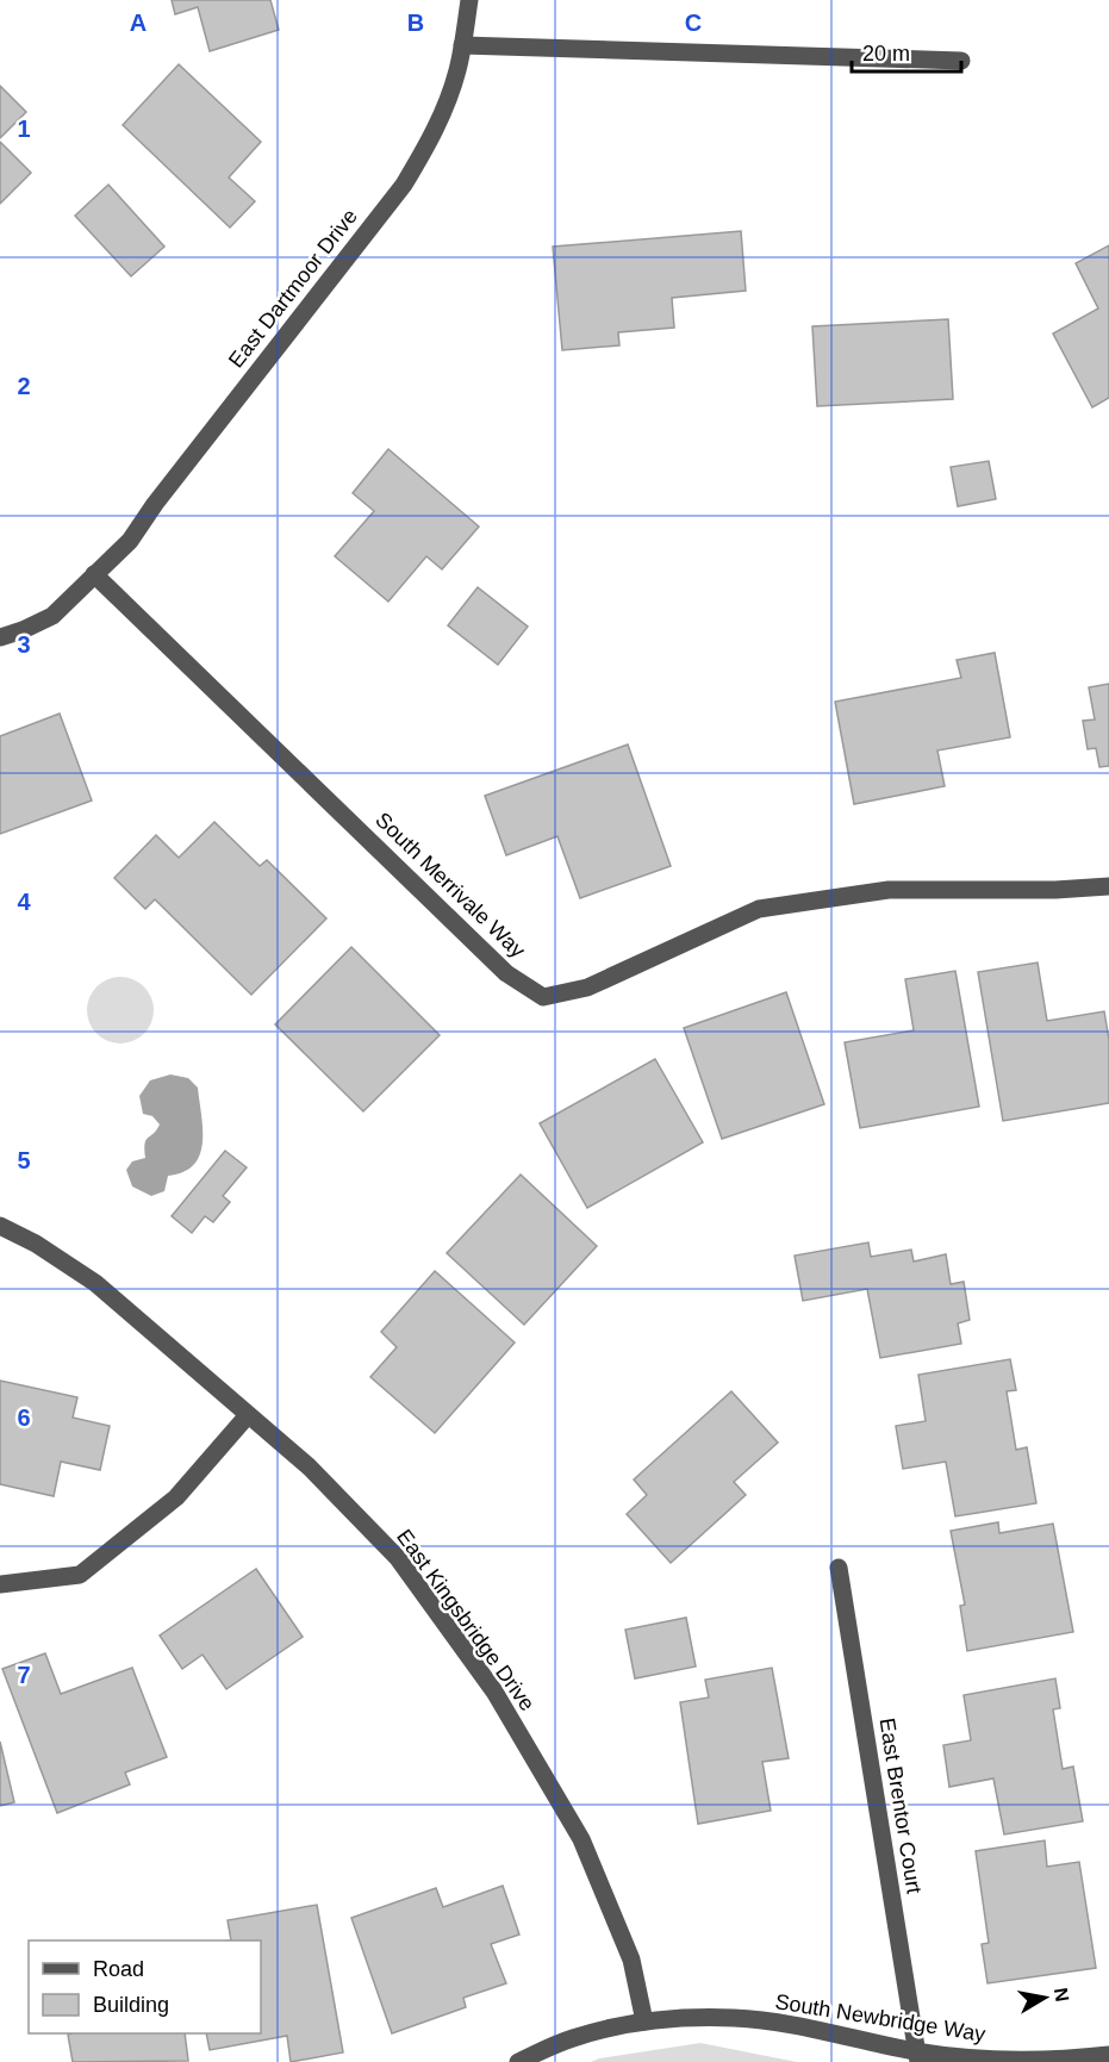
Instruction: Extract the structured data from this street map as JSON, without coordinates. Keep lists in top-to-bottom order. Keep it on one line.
{"streets":{"street":["East Dartmoor Drive","South Merrivale Way","East Kingsbridge Drive","East Brentor Court","South Newbridge Way"]},"crossings":[["East Dartmoor Drive","South Merrivale Way"],["East Kingsbridge Drive","South Newbridge Way"],["East Brentor Court","South Newbridge Way"]],"legend":["Road","Building"],"scale_bar":"20 m","north":"right","grid":{"columns":["A","B","C"],"rows":["1","2","3","4","5","6","7"]}}
